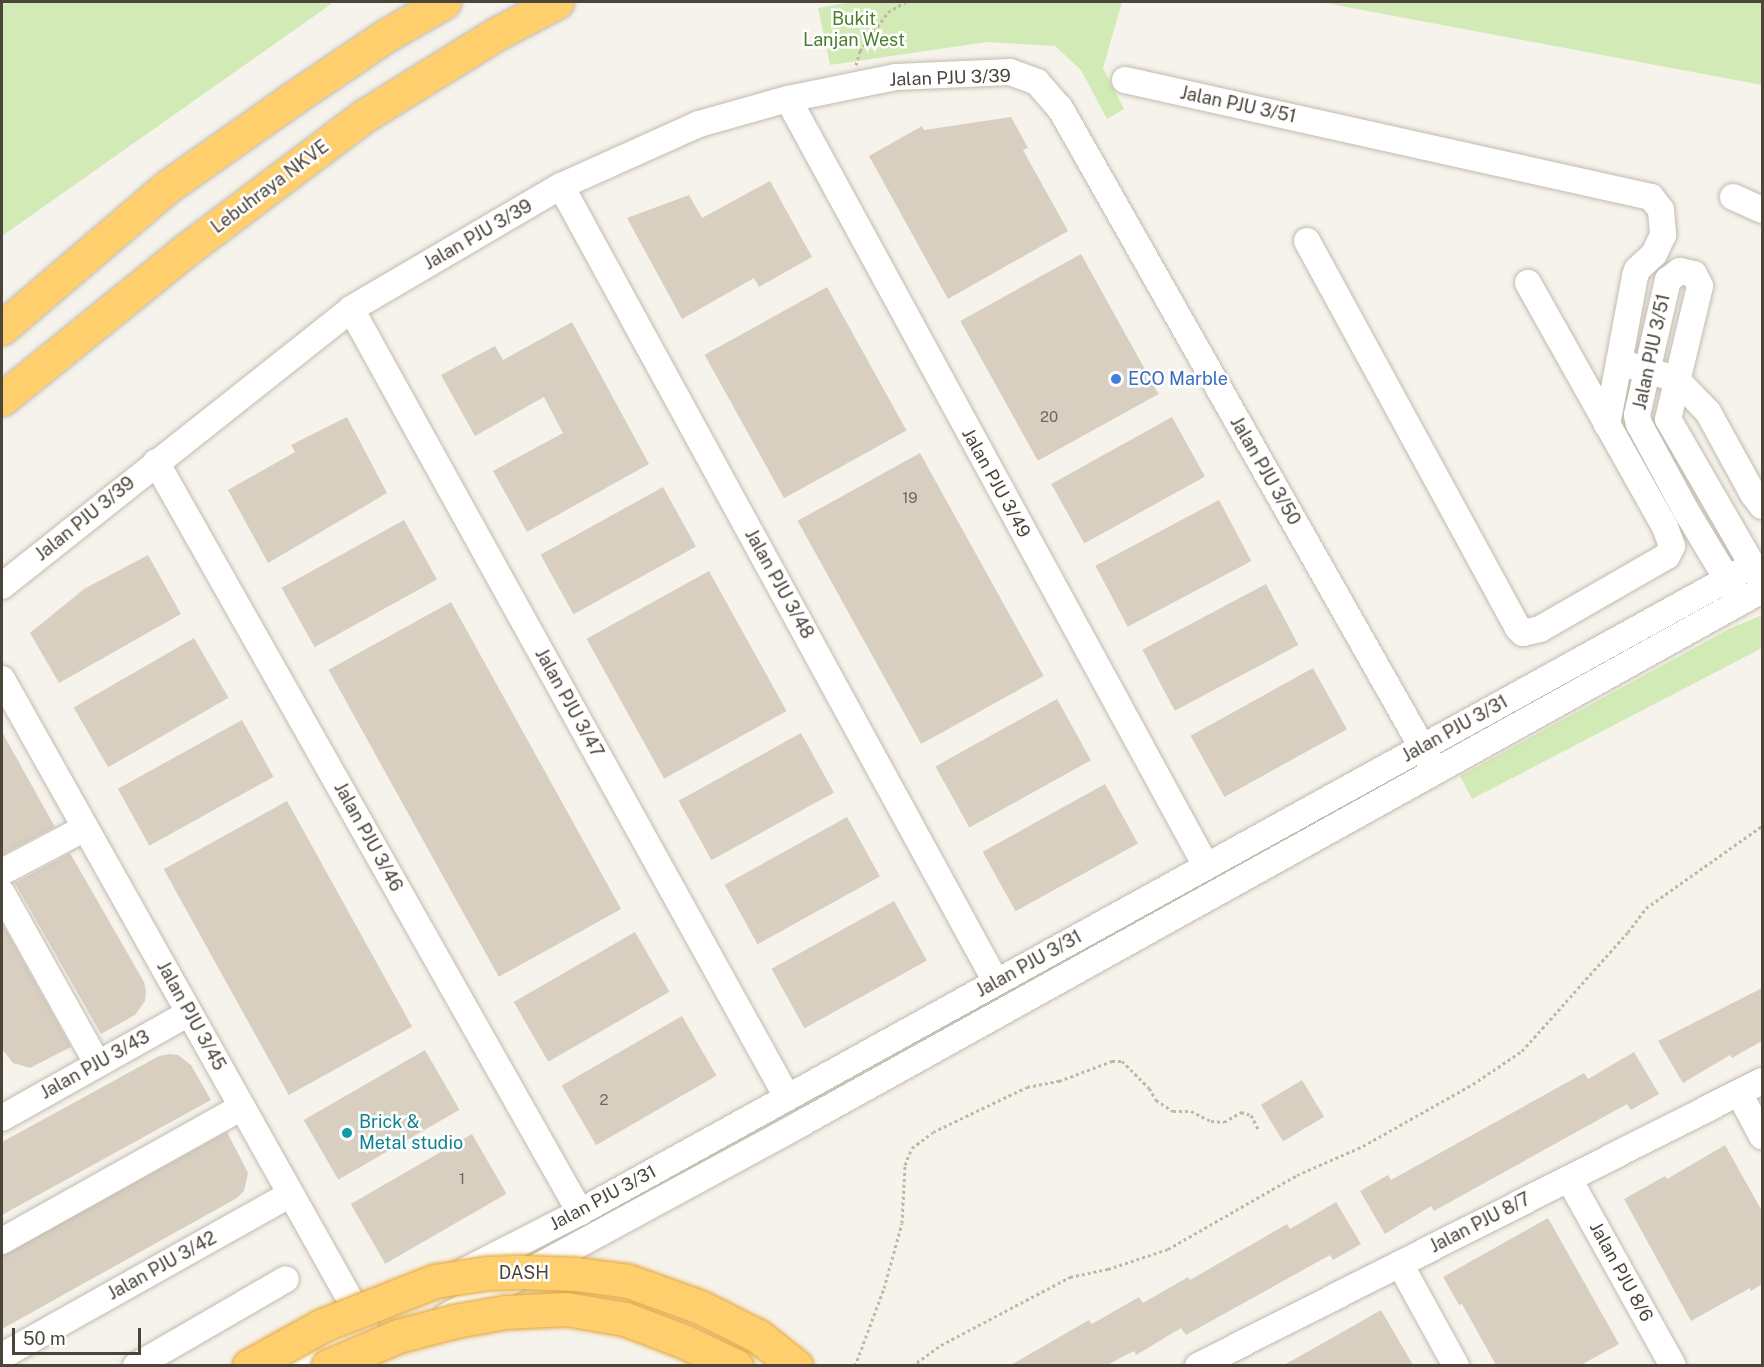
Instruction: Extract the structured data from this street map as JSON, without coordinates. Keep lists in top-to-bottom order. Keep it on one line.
{"streets":{"highway":["Lebuhraya NKVE","DASH"],"street":["Jalan PJU 3/39","Jalan PJU 3/51","Jalan PJU 3/50","Jalan PJU 3/49","Jalan PJU 3/48","Jalan PJU 3/47","Jalan PJU 3/31","Jalan PJU 3/46","Jalan PJU 3/45","Jalan PJU 3/43","Jalan PJU 8/7","Jalan PJU 3/42","Jalan PJU 8/6"]},"crossings":[["Jalan PJU 3/39","Jalan PJU 3/50"],["Jalan PJU 3/39","Jalan PJU 3/49"],["Jalan PJU 3/39","Jalan PJU 3/48"],["Jalan PJU 3/39","Jalan PJU 3/47"],["Jalan PJU 3/39","Jalan PJU 3/46"],["Jalan PJU 3/51","Jalan PJU 3/31"],["Jalan PJU 3/50","Jalan PJU 3/31"],["Jalan PJU 3/49","Jalan PJU 3/31"],["Jalan PJU 3/48","Jalan PJU 3/31"],["Jalan PJU 3/47","Jalan PJU 3/31"],["Jalan PJU 3/31","Jalan PJU 3/46"],["Jalan PJU 3/31","Jalan PJU 3/45"],["Jalan PJU 3/45","Jalan PJU 3/43"],["Jalan PJU 3/45","Jalan PJU 3/42"],["Jalan PJU 8/7","Jalan PJU 8/6"]],"parks":["Bukit Lanjan West"],"places":["ECO Marble","Brick & Metal studio"],"house_numbers":["20","19","2","1"],"scale_bar":"50 m"}
